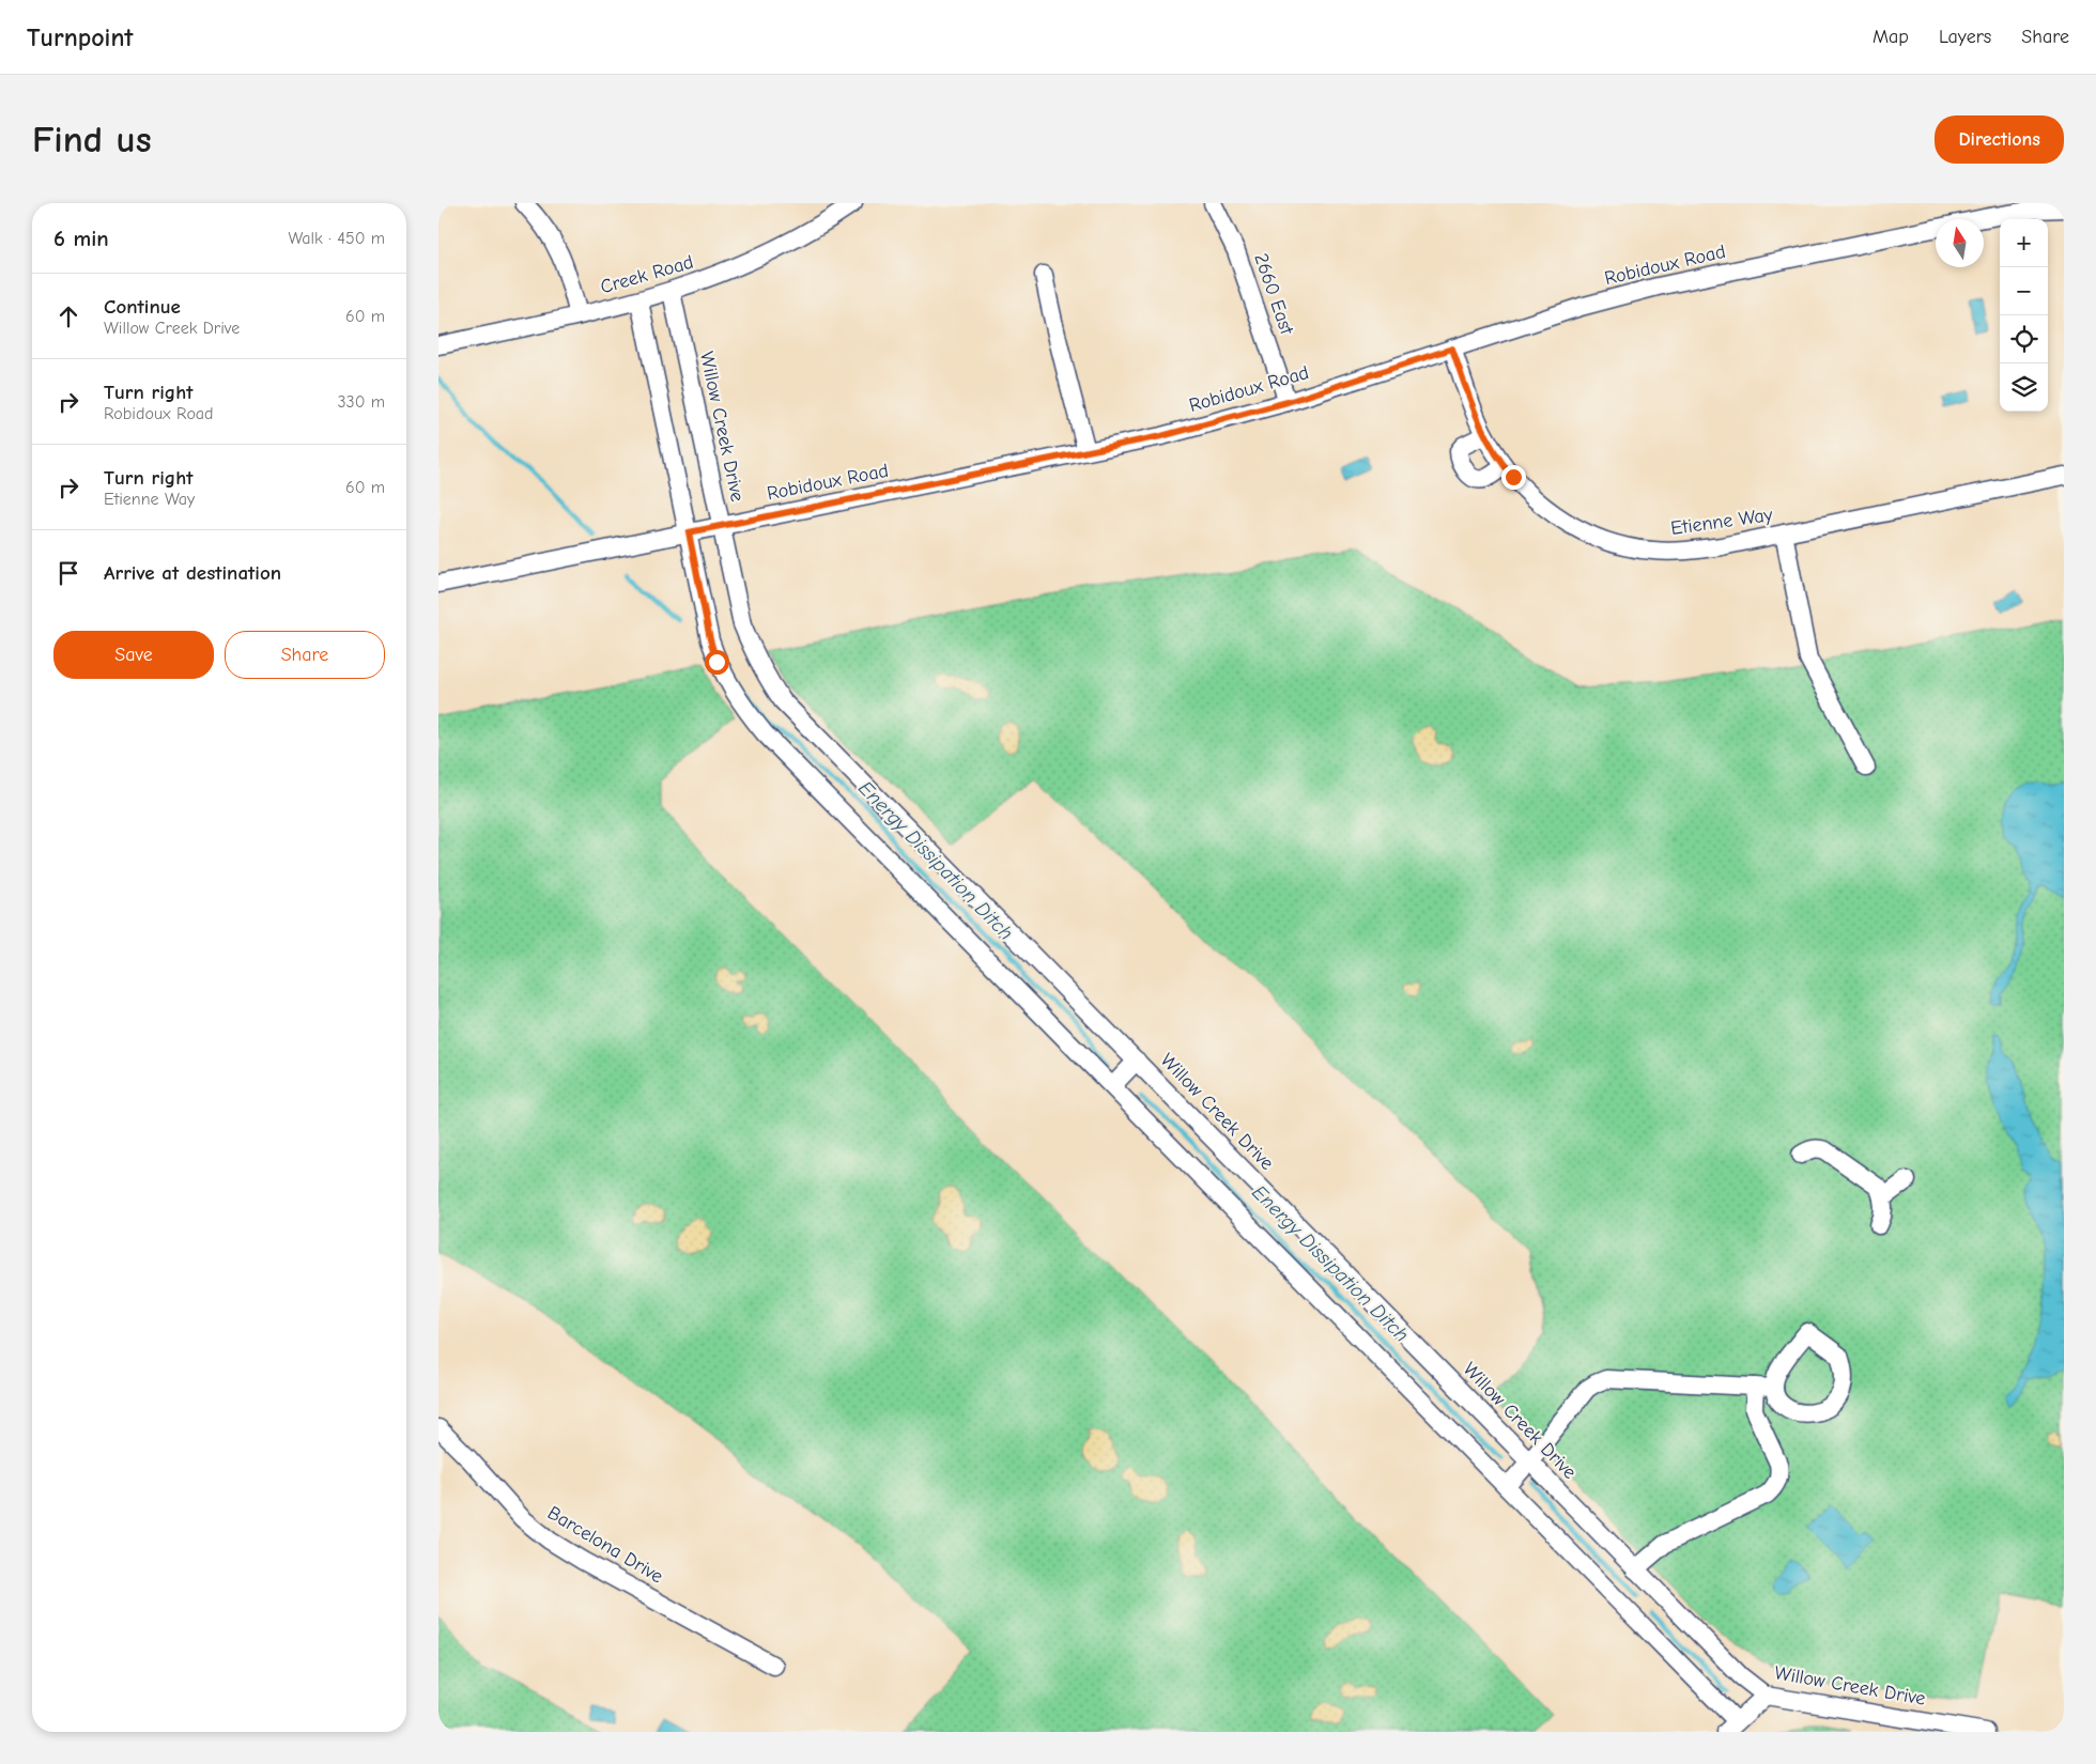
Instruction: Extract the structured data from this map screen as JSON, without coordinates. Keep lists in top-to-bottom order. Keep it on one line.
{"streets":{"street":["Robidoux Road","Creek Road","2660 East","Willow Creek Drive","Etienne Way","Barcelona Drive"]},"crossings":[["Robidoux Road","2660 East"],["Robidoux Road","Willow Creek Drive"],["Robidoux Road","Etienne Way"],["Creek Road","Willow Creek Drive"]],"water":["Energy Dissipation Ditch"],"north":"top","page":{"header":"Turnpoint","nav":["Map","Layers","Share"],"buttons":["Directions",["Save","Share"]],"title":"Find us","heading":["6 min","Walk · 450 m"],"map_buttons":["+","−"],"list":[["Continue","Willow Creek Drive","60 m"],["Turn right","Robidoux Road","330 m"],["Turn right","Etienne Way","60 m"],"Arrive at destination"]}}
